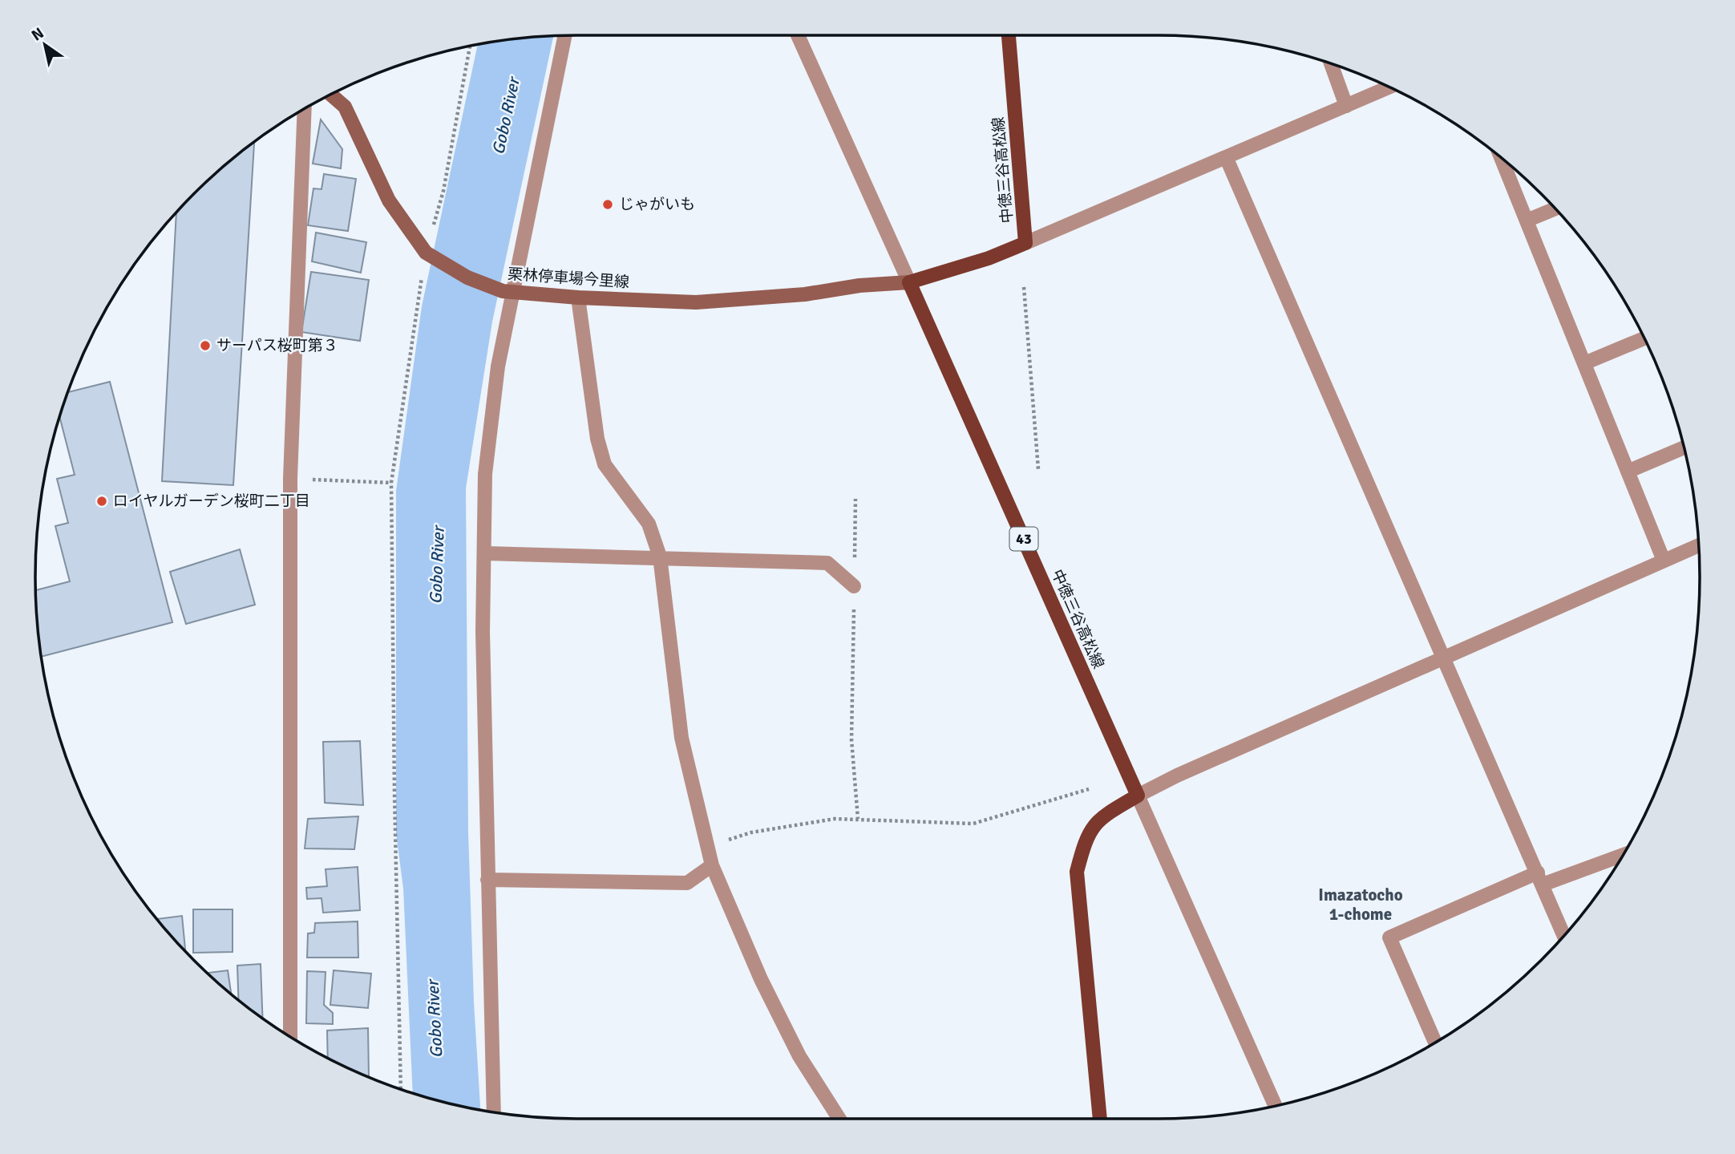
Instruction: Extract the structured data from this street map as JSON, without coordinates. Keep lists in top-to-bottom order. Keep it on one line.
{"streets":{"main road":["中徳三谷高松線","栗林停車場今里線","43"]},"crossings":[["中徳三谷高松線","栗林停車場今里線"]],"districts":["Imazatocho 1-chome"],"water":["Gobo River"],"places":["じゃがいも","サーパス桜町第３","ロイヤルガーデン桜町二丁目"],"north":"top left"}
